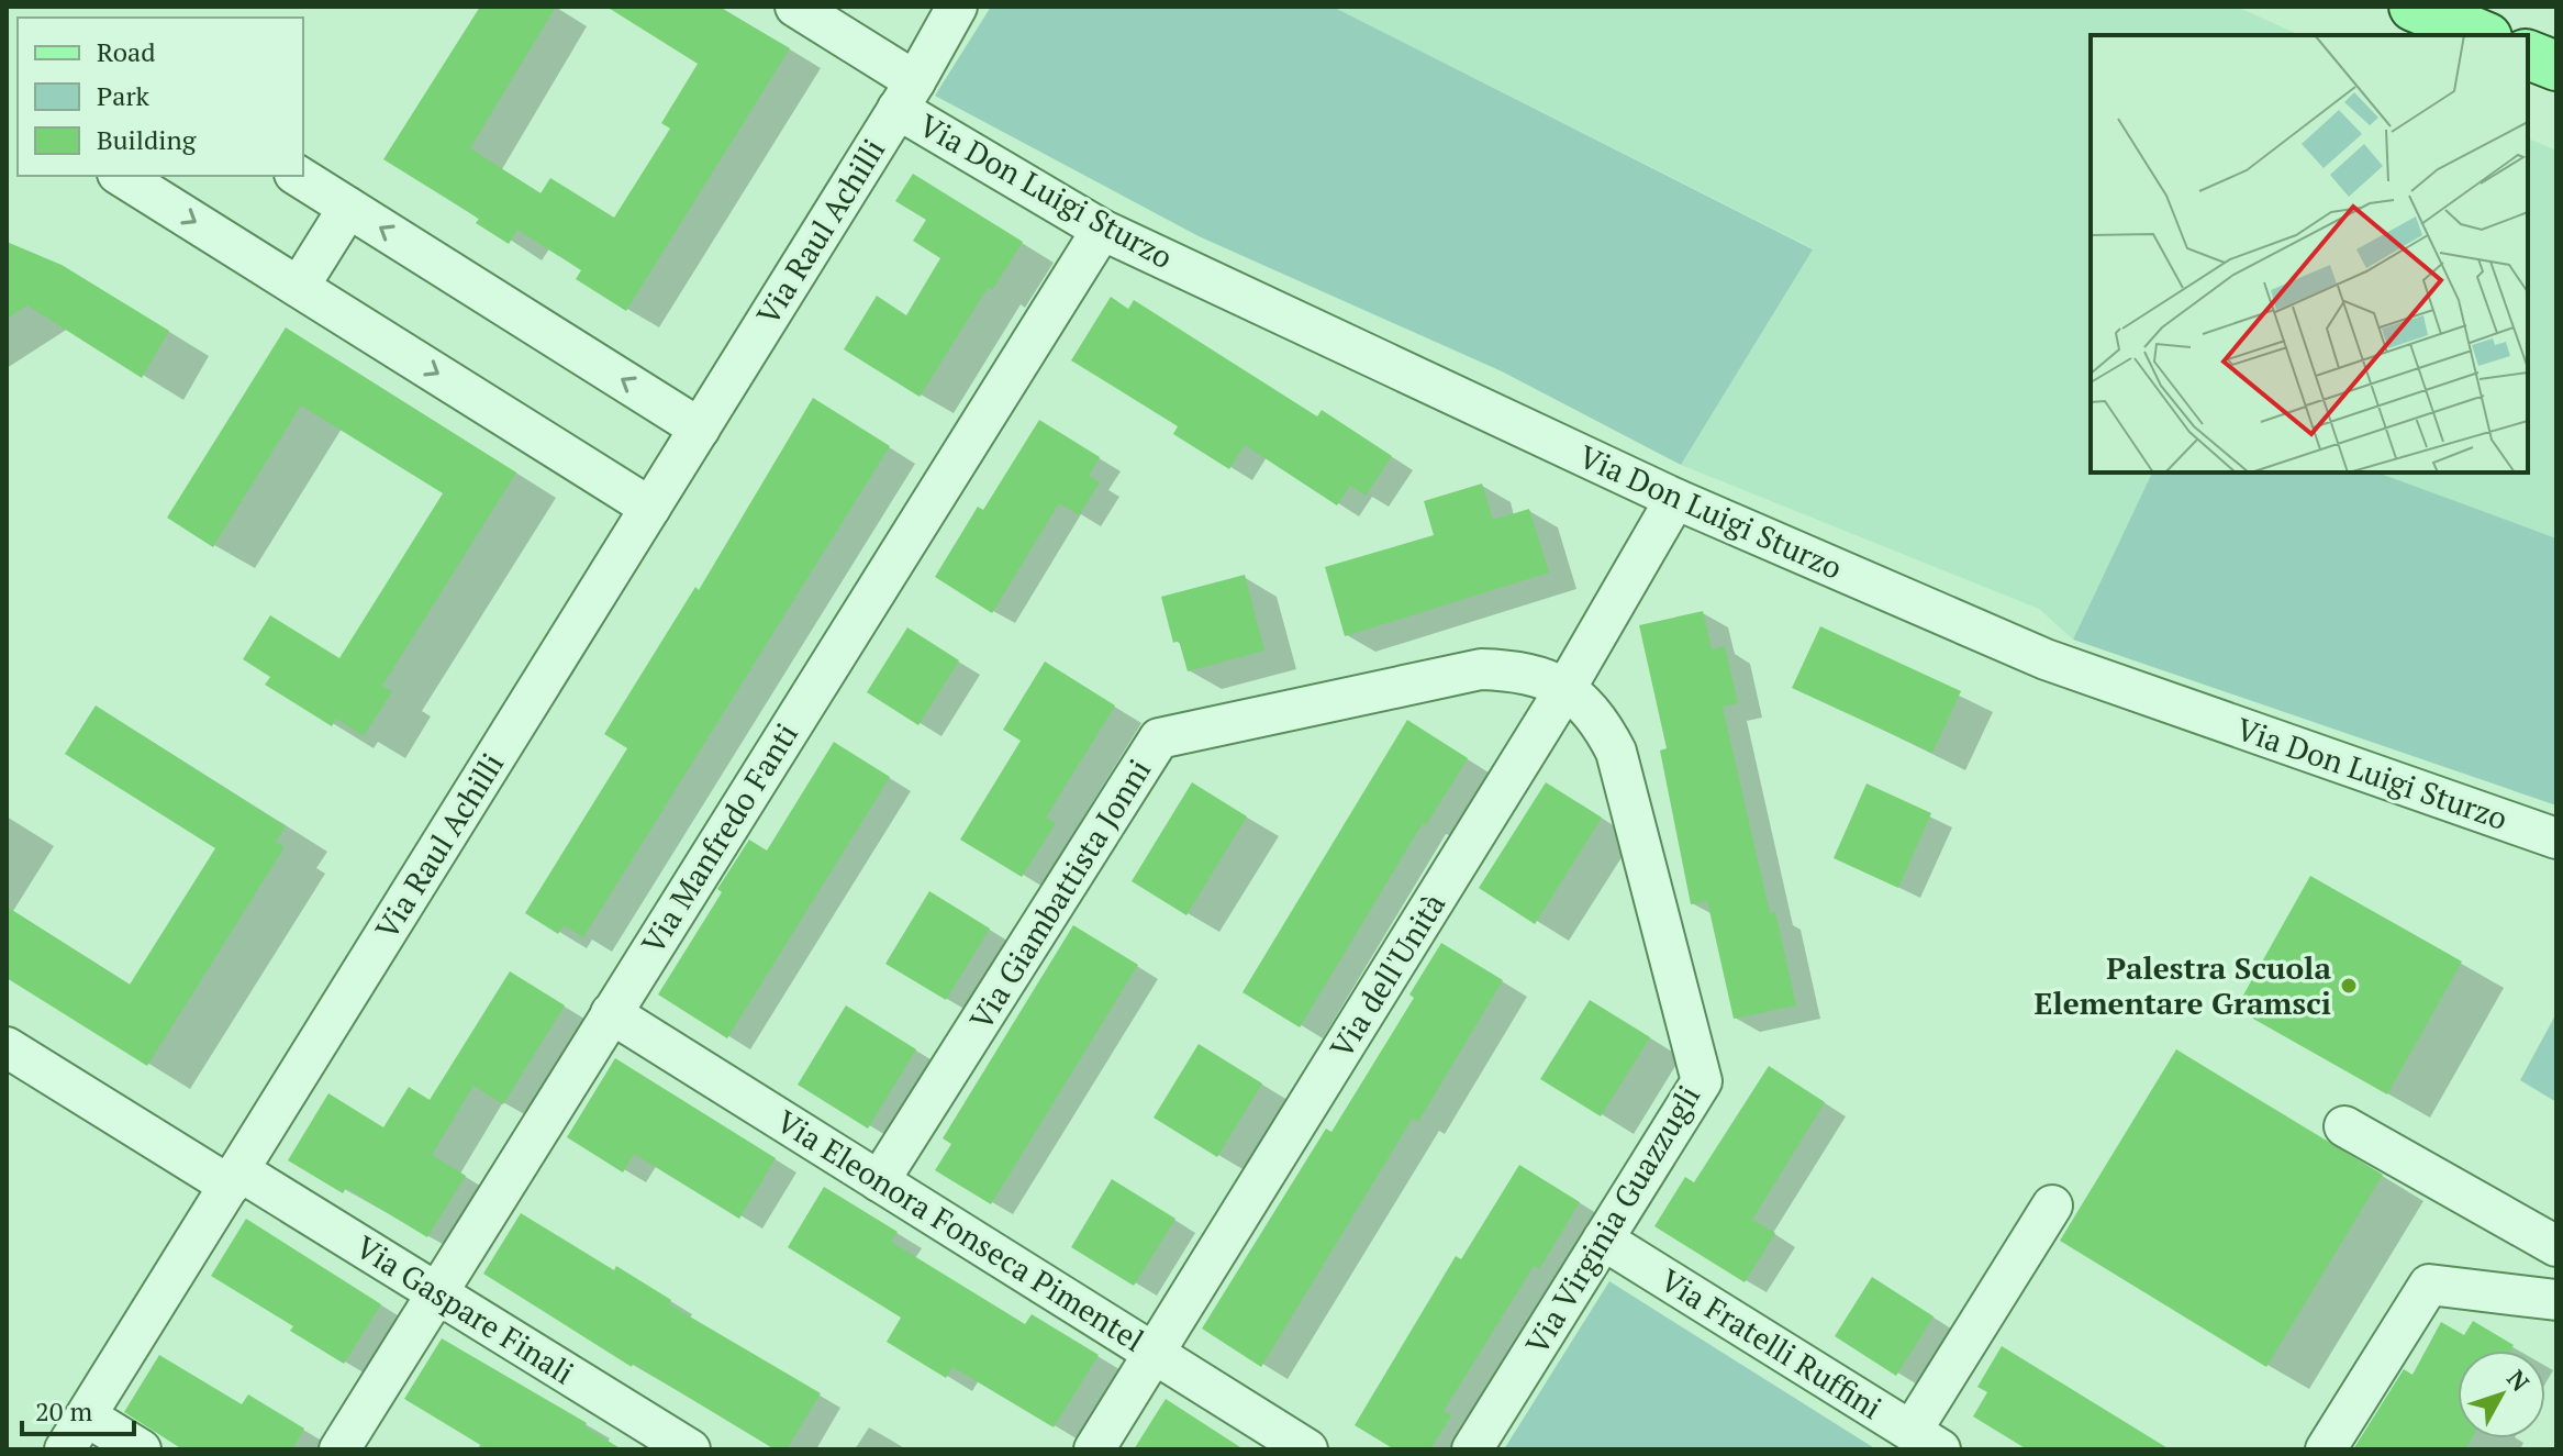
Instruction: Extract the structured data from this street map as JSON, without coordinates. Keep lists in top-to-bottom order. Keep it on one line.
{"streets":{"street":["Via Don Luigi Sturzo","Via Raul Achilli","Via Manfredo Fanti","Via Giambattista Jonni","Via dell'Unità","Via Virginia Guazzugli","Via Eleonora Fonseca Pimentel","Via Gaspare Finali","Via Fratelli Ruffini"]},"crossings":[["Via Don Luigi Sturzo","Via Raul Achilli"],["Via Don Luigi Sturzo","Via Manfredo Fanti"],["Via Don Luigi Sturzo","Via dell'Unità"],["Via Raul Achilli","Via Gaspare Finali"],["Via Manfredo Fanti","Via Eleonora Fonseca Pimentel"],["Via Manfredo Fanti","Via Gaspare Finali"],["Via Giambattista Jonni","Via dell'Unità"],["Via Giambattista Jonni","Via Virginia Guazzugli"],["Via Giambattista Jonni","Via Eleonora Fonseca Pimentel"],["Via dell'Unità","Via Virginia Guazzugli"],["Via dell'Unità","Via Eleonora Fonseca Pimentel"],["Via Virginia Guazzugli","Via Fratelli Ruffini"]],"places":["Palestra Scuola Elementare Gramsci"],"legend":["Road","Park","Building"],"scale_bar":"20 m","north":"top right"}
